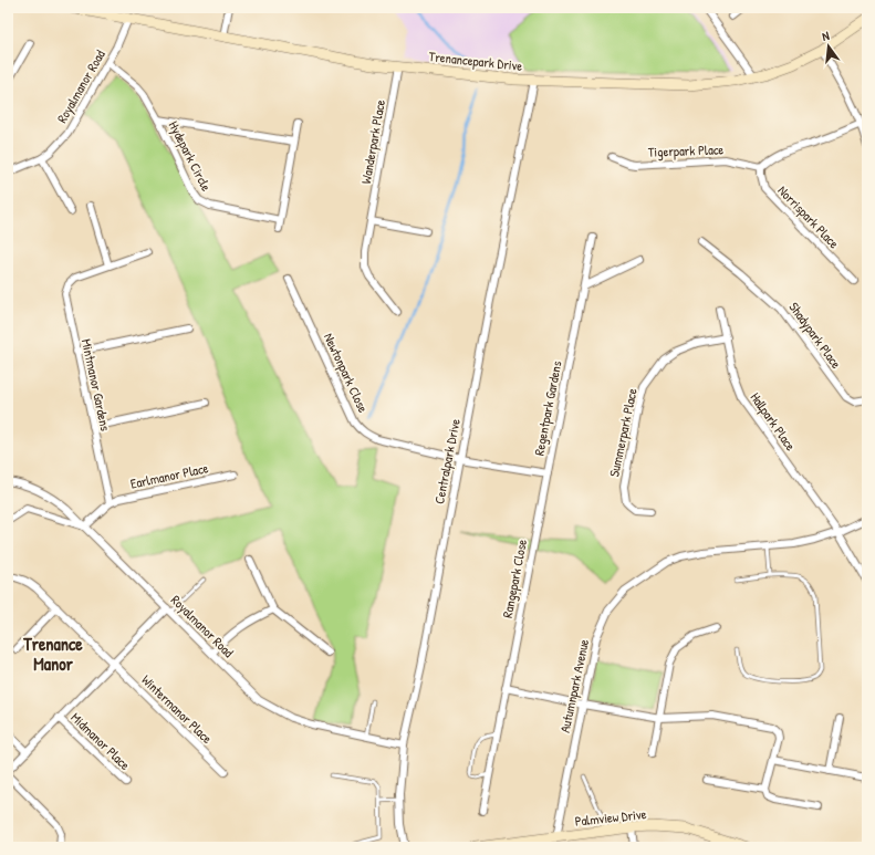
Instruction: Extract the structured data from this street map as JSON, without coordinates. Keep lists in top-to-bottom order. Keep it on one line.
{"streets":{"street":["Trenancepark Drive","Royalmanor Road","Wanderpark Place","Tigerpark Place","Hydepark Circle","Norrispark Place","Shadypark Place","Newtonpark Close","Mintmanor Gardens","Regentpark Gardens","Hallpark Place","Summerpark Place","Centralpark Drive","Earlmanor Place","Rangepark Close","Autumnpark Avenue","Wintermanor Place","Midmanor Place","Palmview Drive"]},"crossings":[["Trenancepark Drive","Royalmanor Road"],["Trenancepark Drive","Wanderpark Place"],["Trenancepark Drive","Centralpark Drive"],["Royalmanor Road","Hydepark Circle"],["Royalmanor Road","Centralpark Drive"],["Tigerpark Place","Norrispark Place"],["Newtonpark Close","Regentpark Gardens"],["Newtonpark Close","Centralpark Drive"],["Mintmanor Gardens","Earlmanor Place"],["Regentpark Gardens","Centralpark Drive"],["Regentpark Gardens","Rangepark Close"],["Hallpark Place","Summerpark Place"],["Hallpark Place","Autumnpark Avenue"],["Autumnpark Avenue","Palmview Drive"]],"districts":["Trenance Manor"],"north":"top"}
